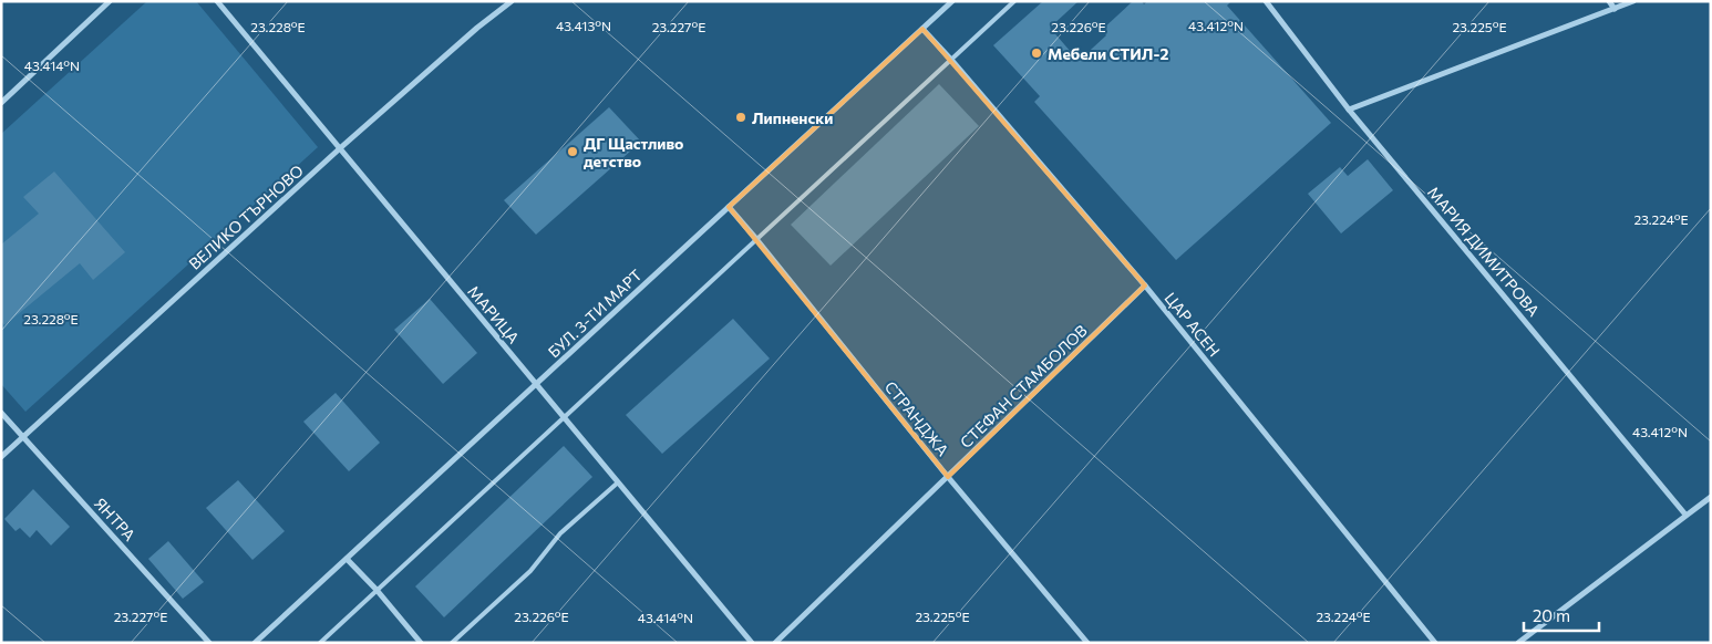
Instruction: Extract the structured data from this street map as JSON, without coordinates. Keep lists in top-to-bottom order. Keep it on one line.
{"streets":{"street":["ВЕЛИКО ТЪРНОВО","МАРИЯ ДИМИТРОВА","БУЛ. 3-ТИ МАРТ","МАРИЦА","ЦАР АСЕН","СТЕФАН СТАМБОЛОВ","СТРАНДЖА","ЯНТРА"]},"crossings":[["ВЕЛИКО ТЪРНОВО","МАРИЦА"],["ВЕЛИКО ТЪРНОВО","ЯНТРА"],["БУЛ. 3-ТИ МАРТ","МАРИЦА"],["БУЛ. 3-ТИ МАРТ","ЦАР АСЕН"],["БУЛ. 3-ТИ МАРТ","СТРАНДЖА"],["ЦАР АСЕН","СТЕФАН СТАМБОЛОВ"],["СТЕФАН СТАМБОЛОВ","СТРАНДЖА"]],"places":["Мебели СТИЛ-2","Липненски","ДГ Щастливо детство"],"scale_bar":"20 m","coordinates":["43.413°N","43.412°N","23.228°E","23.227°E","23.226°E","23.225°E","43.414°N","23.224°E"]}
